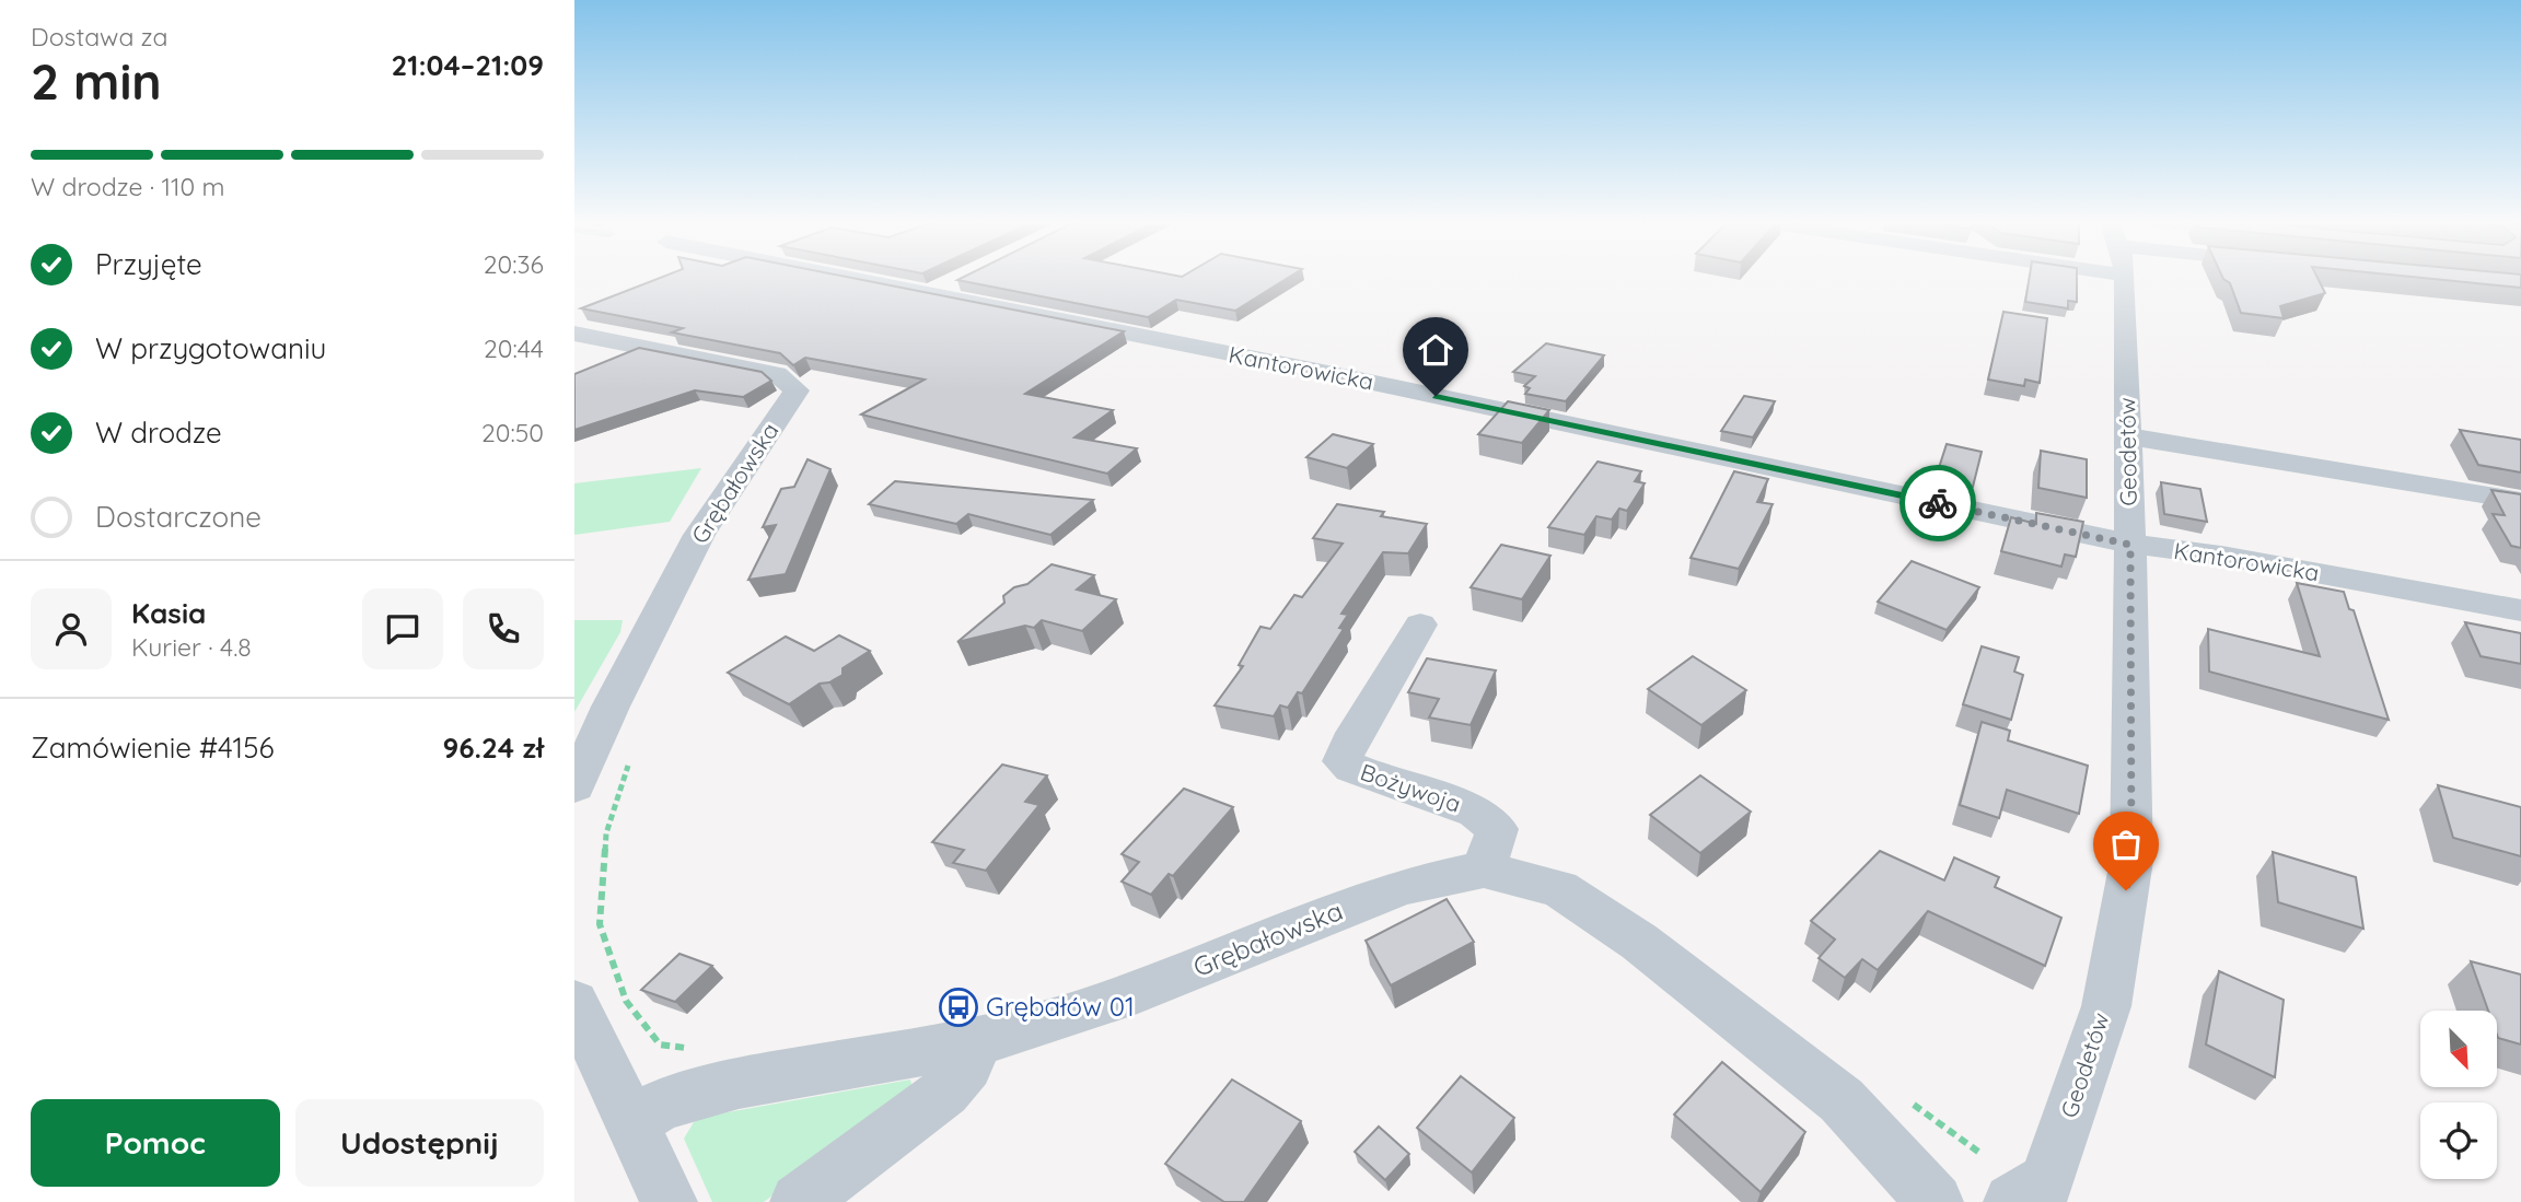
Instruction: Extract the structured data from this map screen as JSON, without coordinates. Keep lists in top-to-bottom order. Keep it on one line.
{"streets":{"street":["Kantorowicka","Geodetów","Grębałowska","Bożywoja"]},"crossings":[["Kantorowicka","Geodetów"],["Grębałowska","Bożywoja"]],"places":{"bus stop":["Grębałów 01"]},"north":"bottom right","page":{"heading":["2 min","Dostawa za","21:04–21:09"],"panel":["Kasia","Kurier · 4.8","Zamówienie #4156","96.24 zł"],"bar":"W drodze · 110 m","list":[["Przyjęte","20:36"],["W przygotowaniu","20:44"],["W drodze","20:50"],"Dostarczone"],"buttons":["Pomoc","Udostępnij"]}}
